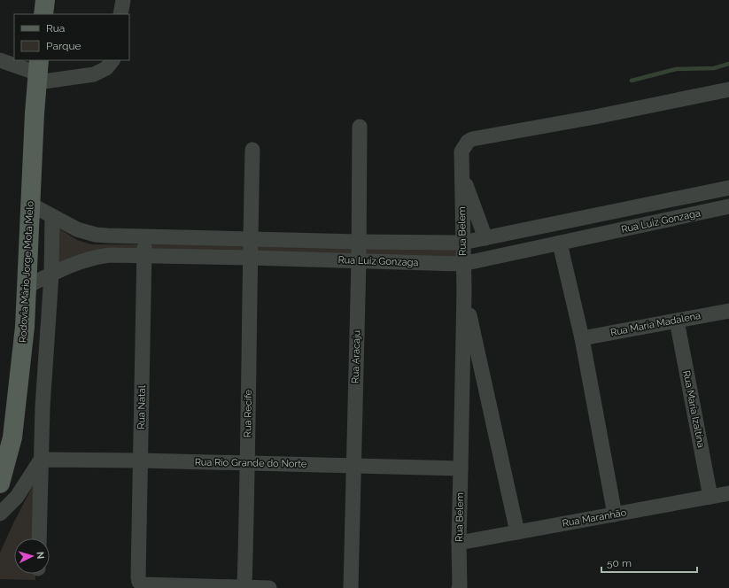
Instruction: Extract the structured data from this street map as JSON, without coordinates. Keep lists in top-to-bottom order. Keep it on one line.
{"streets":{"main road":["Rodovia Mário Jorge Mota Melo"],"street":["Rua Luiz Gonzaga","Rua Belem","Rua Maria Madalena","Rua Aracaju","Rua Natal","Rua Maria Izaltina","Rua Recife","Rua Rio Grande do Norte","Rua Maranhão"]},"crossings":[["Rua Luiz Gonzaga","Rua Belem"],["Rua Luiz Gonzaga","Rodovia Mário Jorge Mota Melo"],["Rua Luiz Gonzaga","Rua Aracaju"],["Rua Luiz Gonzaga","Rua Natal"],["Rua Luiz Gonzaga","Rua Recife"],["Rua Belem","Rua Rio Grande do Norte"],["Rua Belem","Rua Maranhão"],["Rua Maria Madalena","Rua Maria Izaltina"],["Rua Aracaju","Rua Rio Grande do Norte"],["Rua Natal","Rua Recife"],["Rua Natal","Rua Rio Grande do Norte"],["Rua Maria Izaltina","Rua Maranhão"],["Rua Recife","Rua Rio Grande do Norte"]],"legend":["Rua","Parque"],"scale_bar":"50 m","north":"right"}
